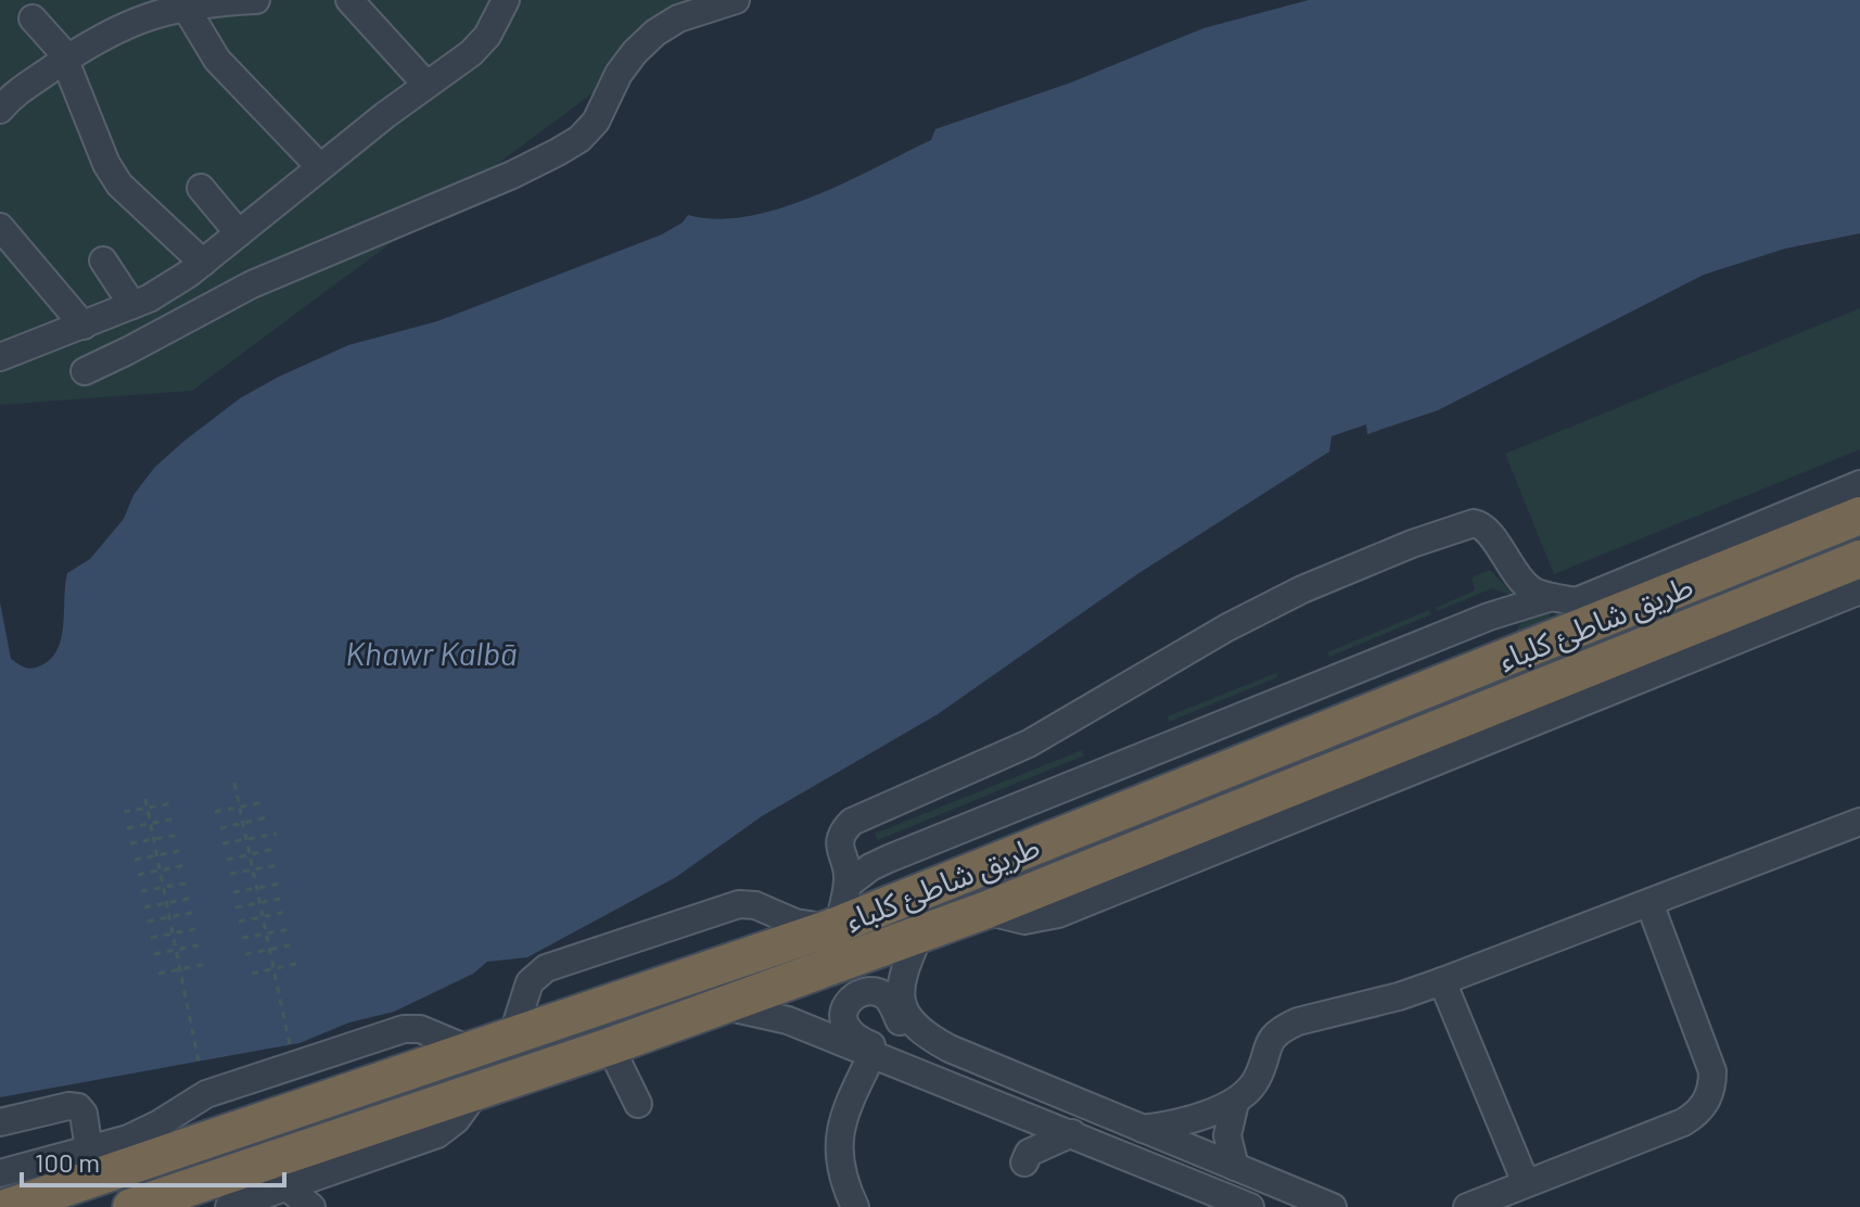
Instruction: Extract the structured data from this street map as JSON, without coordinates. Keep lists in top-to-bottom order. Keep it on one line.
{"streets":{"highway":["طريق شاطئ كلباء"]},"water":["Khawr Kalbā"],"scale_bar":"100 m"}
